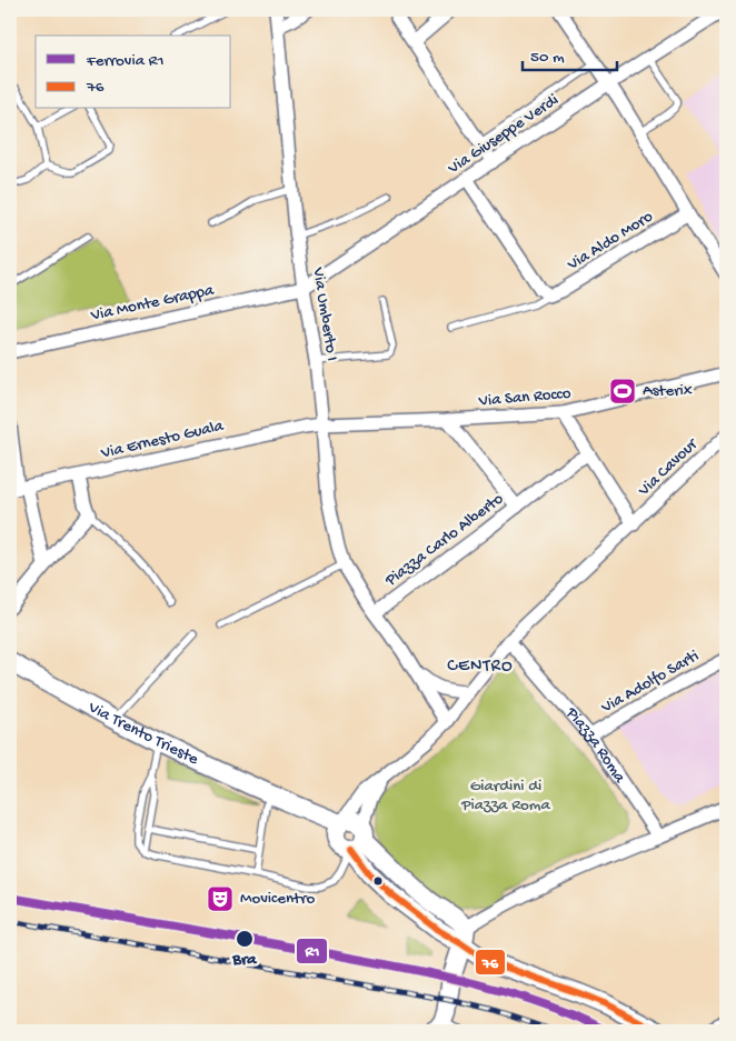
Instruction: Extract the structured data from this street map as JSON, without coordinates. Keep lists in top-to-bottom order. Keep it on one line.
{"streets":{"main road":["Via Trento Trieste"],"street":["Via Giuseppe Verdi","Via Aldo Moro","Via Monte Grappa","Via Umberto I","Via San Rocco","Via Ernesto Guala","Via Cavour","Piazza Carlo Alberto","Via Adolfo Sarti","Piazza Roma"]},"crossings":[["Via Giuseppe Verdi","Via Monte Grappa"],["Via Giuseppe Verdi","Via Umberto I"],["Via Monte Grappa","Via Umberto I"],["Via Umberto I","Via San Rocco"],["Via Umberto I","Via Ernesto Guala"],["Via Umberto I","Piazza Carlo Alberto"],["Via San Rocco","Via Ernesto Guala"],["Via Adolfo Sarti","Piazza Roma"]],"districts":["CENTRO"],"parks":["Giardini di Piazza Roma"],"places":{"sports":["Asterix"],"theatre":["Movicentro"],"other":["Bra"]},"lines":["transit line 76","rail line R1"],"legend":["Ferrovia R1","76"],"scale_bar":"50 m"}
